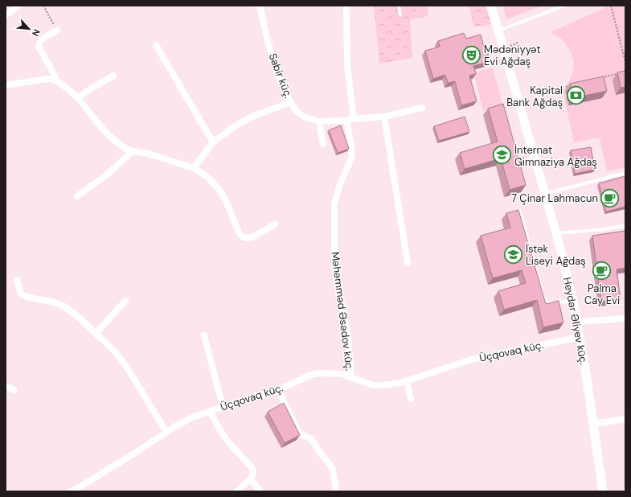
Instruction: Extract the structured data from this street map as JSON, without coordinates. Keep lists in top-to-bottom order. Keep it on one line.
{"streets":{"main road":["Heydər Əliyev küç."],"street":["Sabir küç.","Məhəmməd Əsədov küç.","Üçqovaq küç."]},"crossings":[["Sabir küç.","Məhəmməd Əsədov küç."],["Məhəmməd Əsədov küç.","Üçqovaq küç."],["Heydər Əliyev küç.","Üçqovaq küç."]],"places":{"theatre":["Mədəniyyət Evi Ağdaş"],"bank":["Kapital Bank Ağdaş"],"school or university":["İnternat Gimnaziya Ağdaş","İstək Liseyi Ağdaş"],"cafe":["7 Çinar Lahmacun","Palma Cay Evi"]},"north":"bottom right"}
